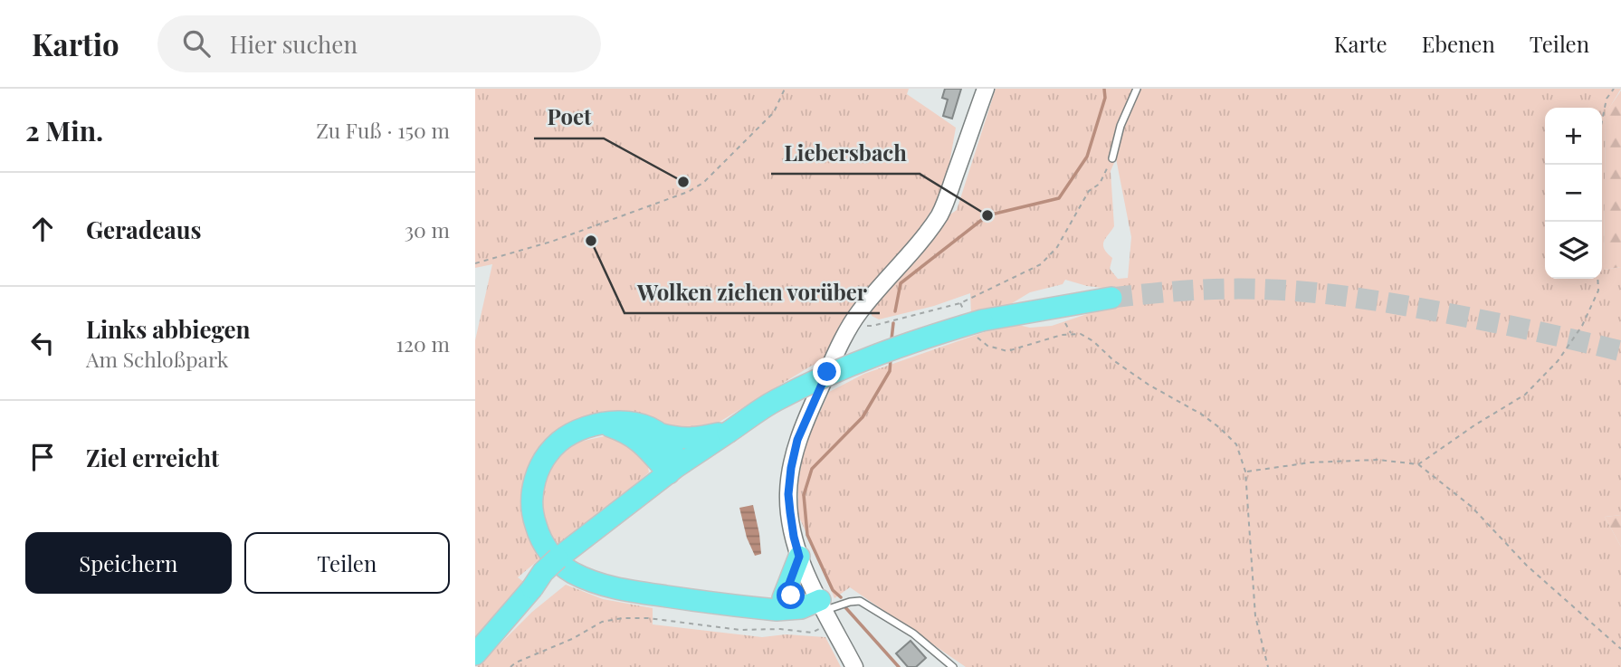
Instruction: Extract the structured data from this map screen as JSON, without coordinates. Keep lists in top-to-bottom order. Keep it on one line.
{"places":["Poet","Liebersbach","Wolken ziehen vorüber"],"page":{"header":"Kartio","search":"Hier suchen","nav":["Karte","Ebenen","Teilen"],"heading":["2 Min.","Zu Fuß · 150 m"],"map_buttons":["+","−"],"list":[["Geradeaus","30 m"],["Links abbiegen","Am Schloßpark","120 m"],"Ziel erreicht"],"buttons":["Speichern","Teilen"]}}
